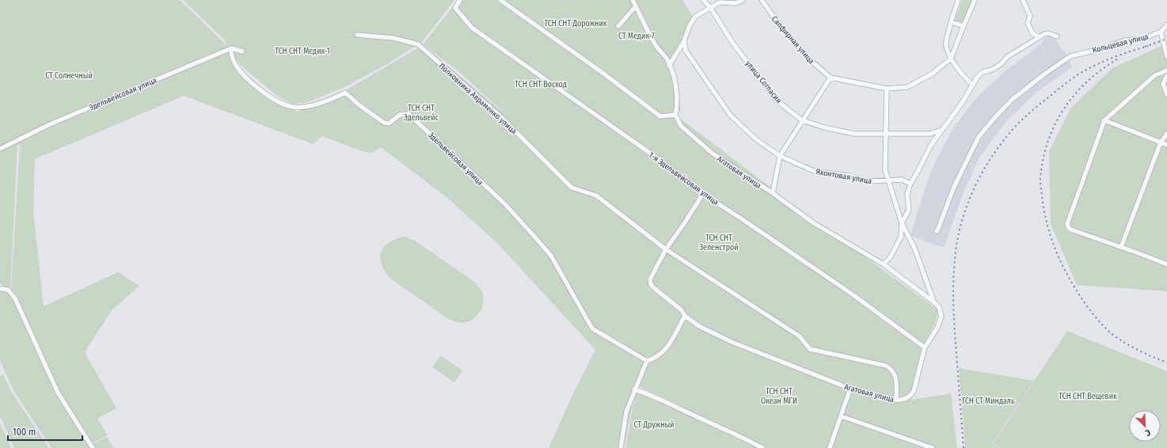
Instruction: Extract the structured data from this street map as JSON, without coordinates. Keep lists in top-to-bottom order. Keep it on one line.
{"streets":{"street":["Сапфирная улица","Кольцевая улица","улица Согласия","Эдельвейсовая улица","Полковника Авраменко улица","Агатовая улица","Яхонтовая улица","1-я Эдельвейсовая улица"]},"crossings":[["Полковника Авраменко улица","Агатовая улица"],["Агатовая улица","1-я Эдельвейсовая улица"]],"parks":["ТСН СНТ Дорожник","СТ Медик-7","ТСН СНТ Медик-1","СТ Солнечный","ТСН СНТ Восход","ТСН СНТ Эдельвейс","ТСН СНТ Зеленстрой","ТСН СНТ Океан МГИ","ТСН СНТ Вещевик","ТСН СТ Миндаль","СТ Дружный"],"scale_bar":"100 m","north":"bottom right"}
